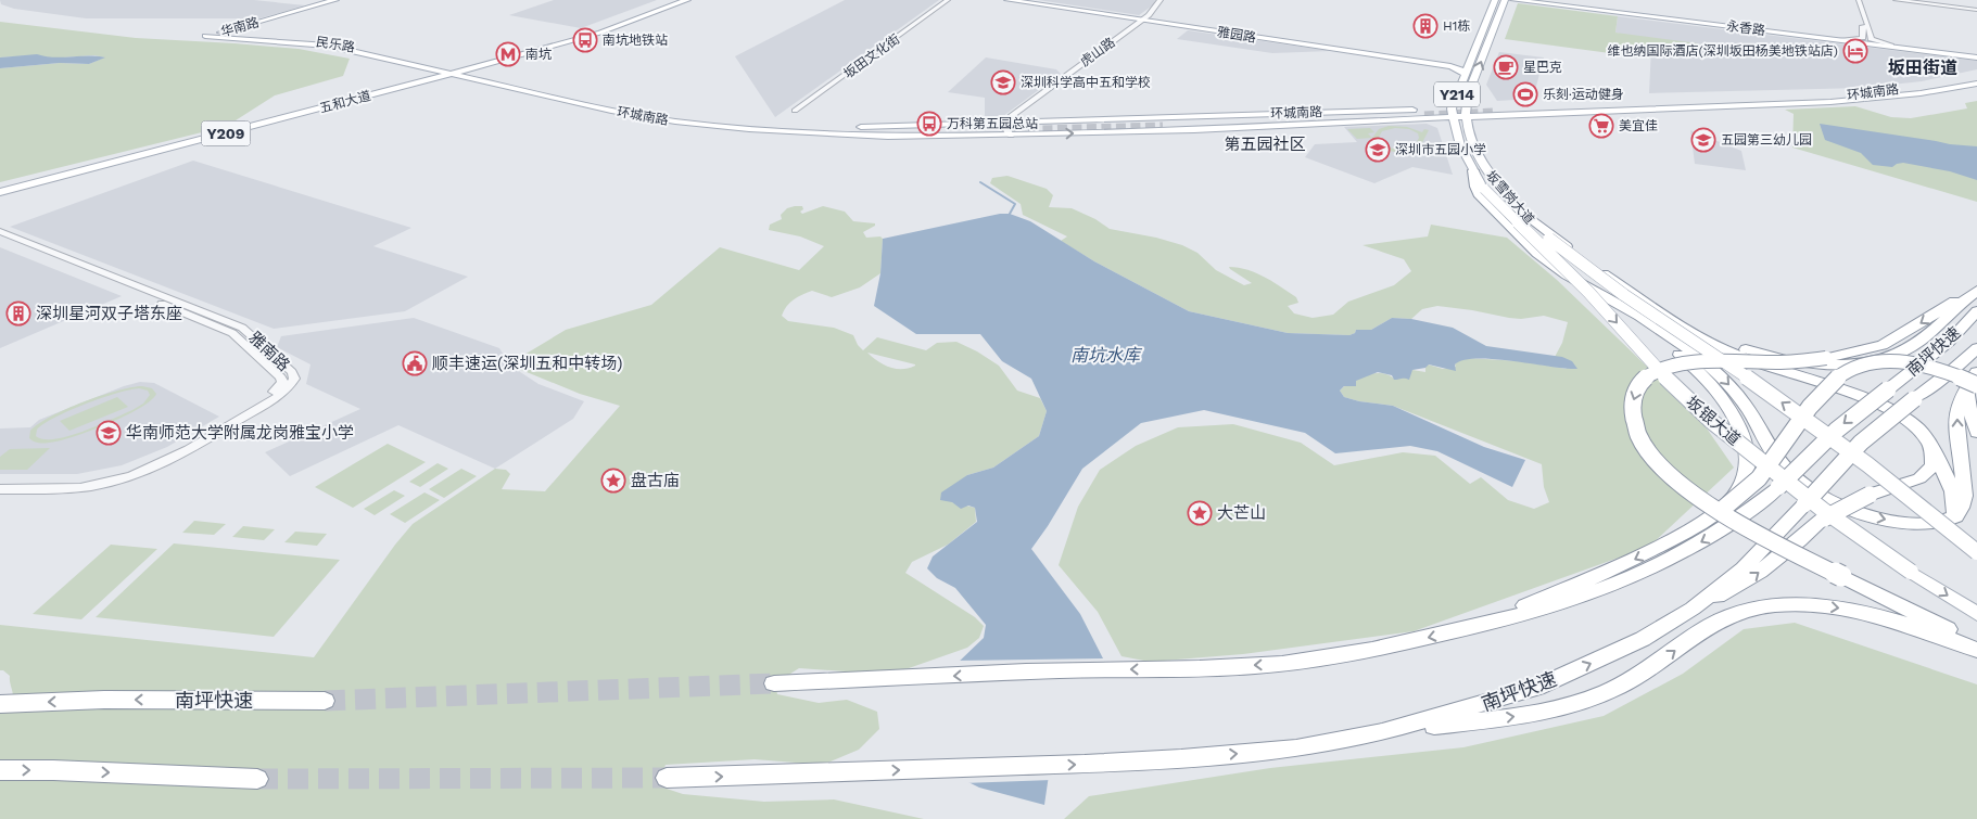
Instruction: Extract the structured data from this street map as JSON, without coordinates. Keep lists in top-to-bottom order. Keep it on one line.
{"streets":{"highway":["南坪快速"],"main road":["华南路","永香路","雅园路","民乐路","环城南路","Y214","五和大道","Y209","坂雪岗大道","坂银大道"],"street":["虎山路","坂田文化街","雅南路"]},"crossings":[["华南路","民乐路"],["雅园路","虎山路"],["雅园路","Y214"],["民乐路","环城南路"],["民乐路","五和大道"],["虎山路","环城南路"],["环城南路","Y214"],["环城南路","五和大道"],["环城南路","坂雪岗大道"],["Y214","坂雪岗大道"],["坂雪岗大道","坂银大道"]],"one_way":["坂雪岗大道","坂银大道"],"districts":["坂田街道","第五园社区"],"water":["南坑水库"],"places":{"building":["H1栋","深圳星河双子塔东座"],"bus stop":["南坑地铁站","万科第五园总站"],"hotel":["维也纳国际酒店(深圳坂田杨美地铁站店)"],"metro station":["南坑"],"cafe":["星巴克"],"school or university":["深圳科学高中五和学校","五园第三幼儿园","深圳市五园小学","华南师范大学附属龙岗雅宝小学"],"sports":["乐刻·运动健身"],"supermarket":["美宜佳"],"public building":["顺丰速运(深圳五和中转场)"],"place":["盘古庙","大芒山"]}}
